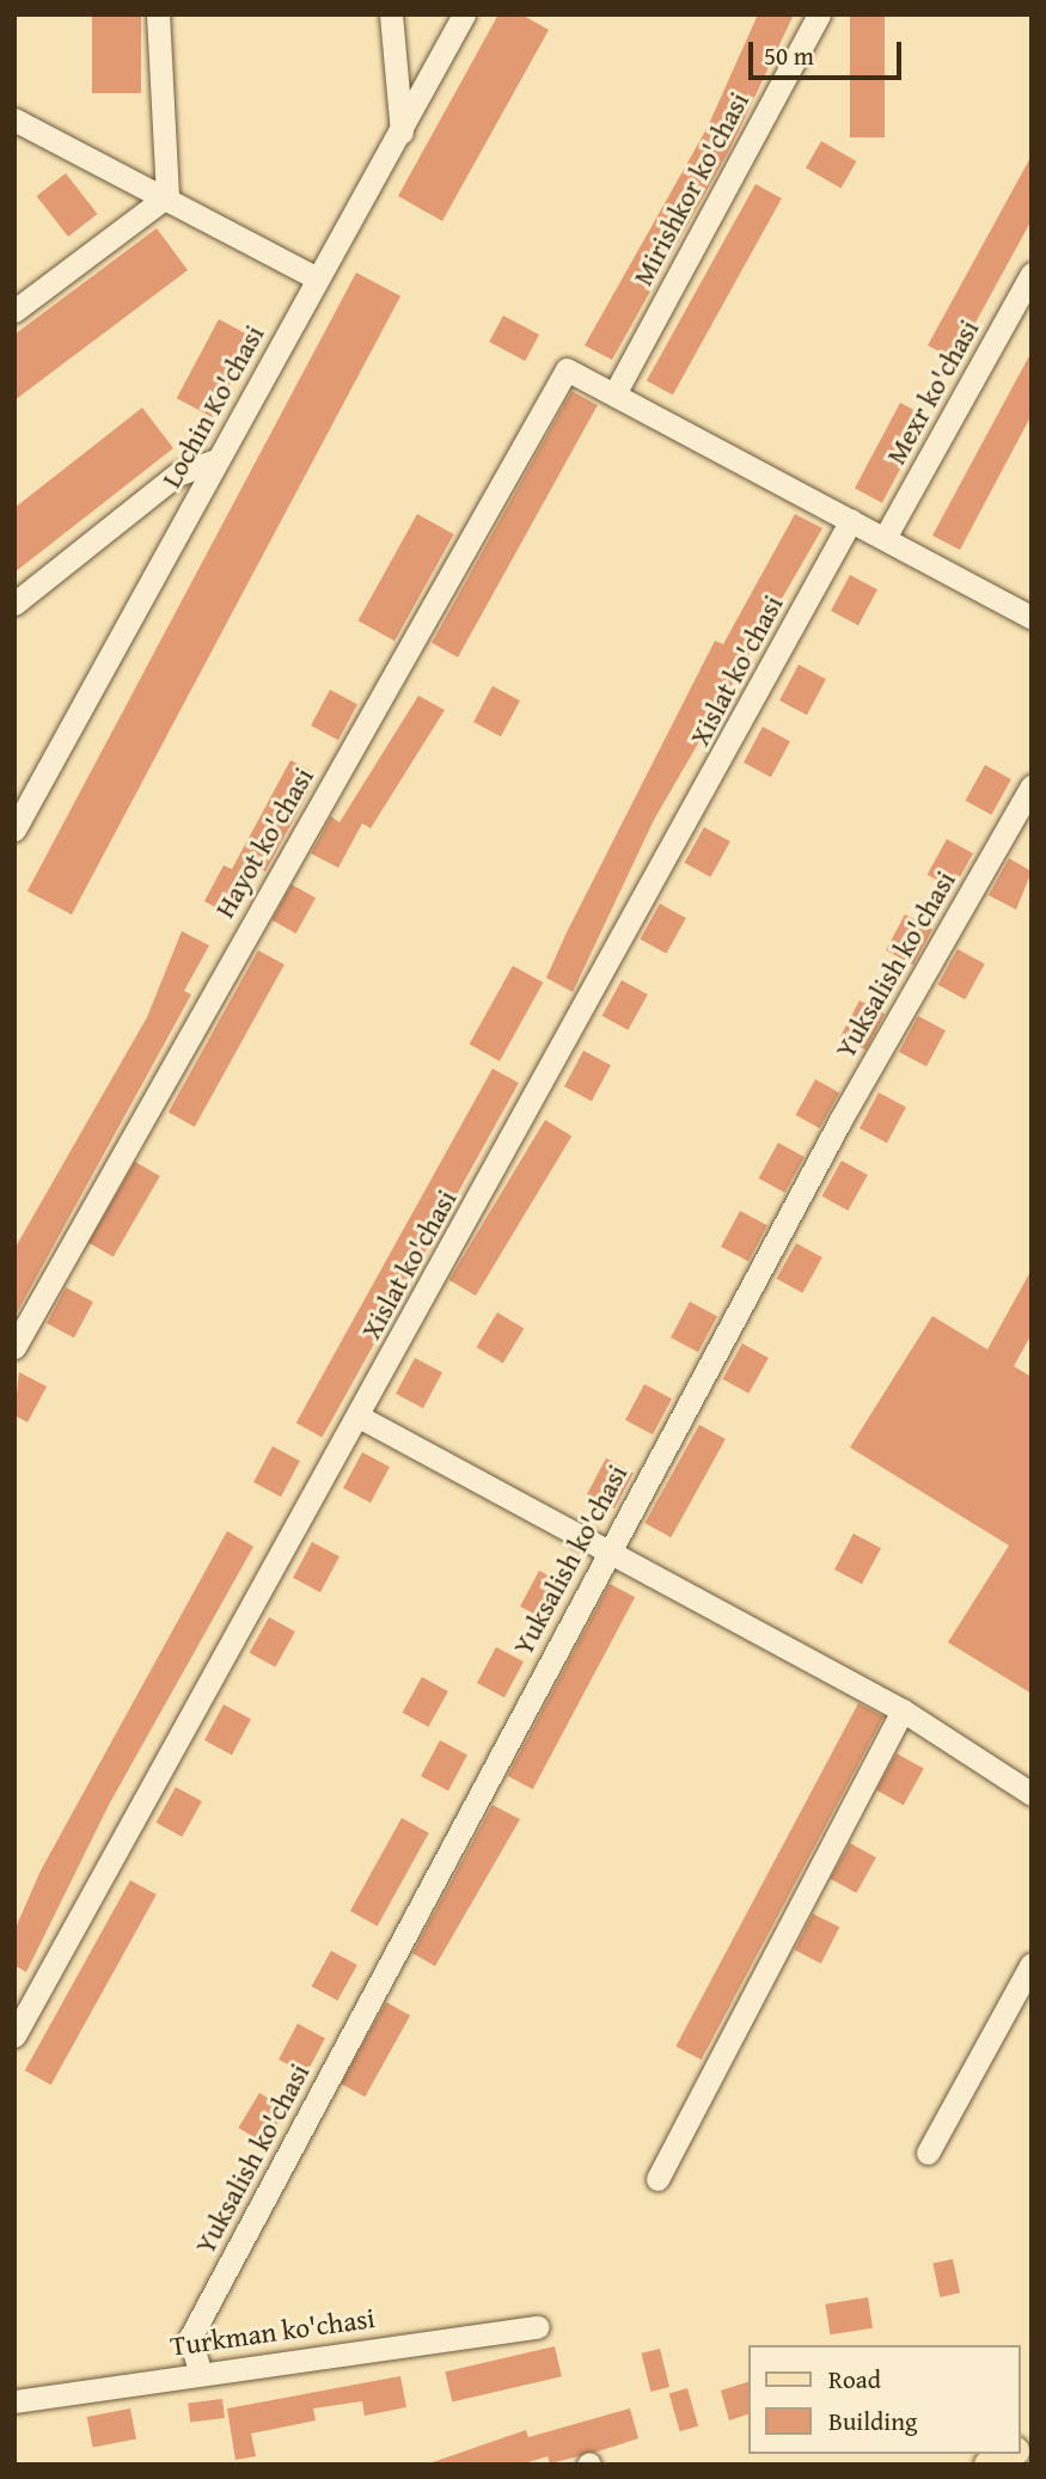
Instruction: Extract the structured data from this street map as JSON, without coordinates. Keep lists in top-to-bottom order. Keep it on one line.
{"streets":{"street":["Mirishkor ko'chasi","Mexr ko'chasi","Lochin Ko'chasi","Xislat ko'chasi","Hayot ko'chasi","Yuksalish ko'chasi","Turkman ko'chasi"]},"crossings":[["Mirishkor ko'chasi","Hayot ko'chasi"],["Yuksalish ko'chasi","Turkman ko'chasi"]],"legend":["Road","Building"],"scale_bar":"50 m"}
